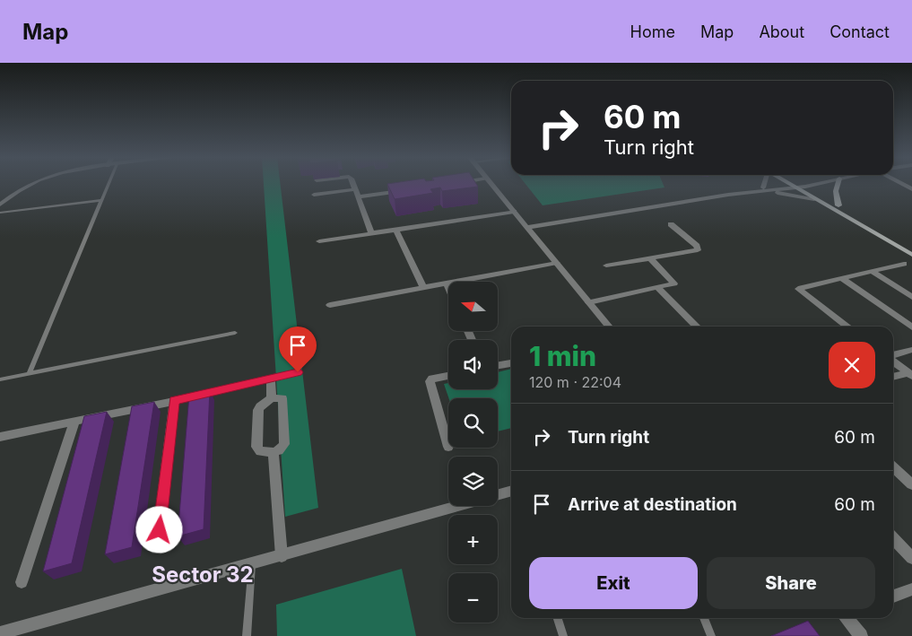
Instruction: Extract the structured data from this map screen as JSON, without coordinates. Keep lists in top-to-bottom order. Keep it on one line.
{"districts":["Sector 32"],"north":"left","page":{"header":"Map","nav":["Home","Map","About","Contact"],"turn":["60 m","Turn right"],"map_buttons":["+","−"],"heading":["1 min","120 m · 22:04"],"list":[{"name":"Turn right","value":"60 m"},{"name":"Arrive at destination","value":"60 m"}],"buttons":["Exit","Share"]}}
